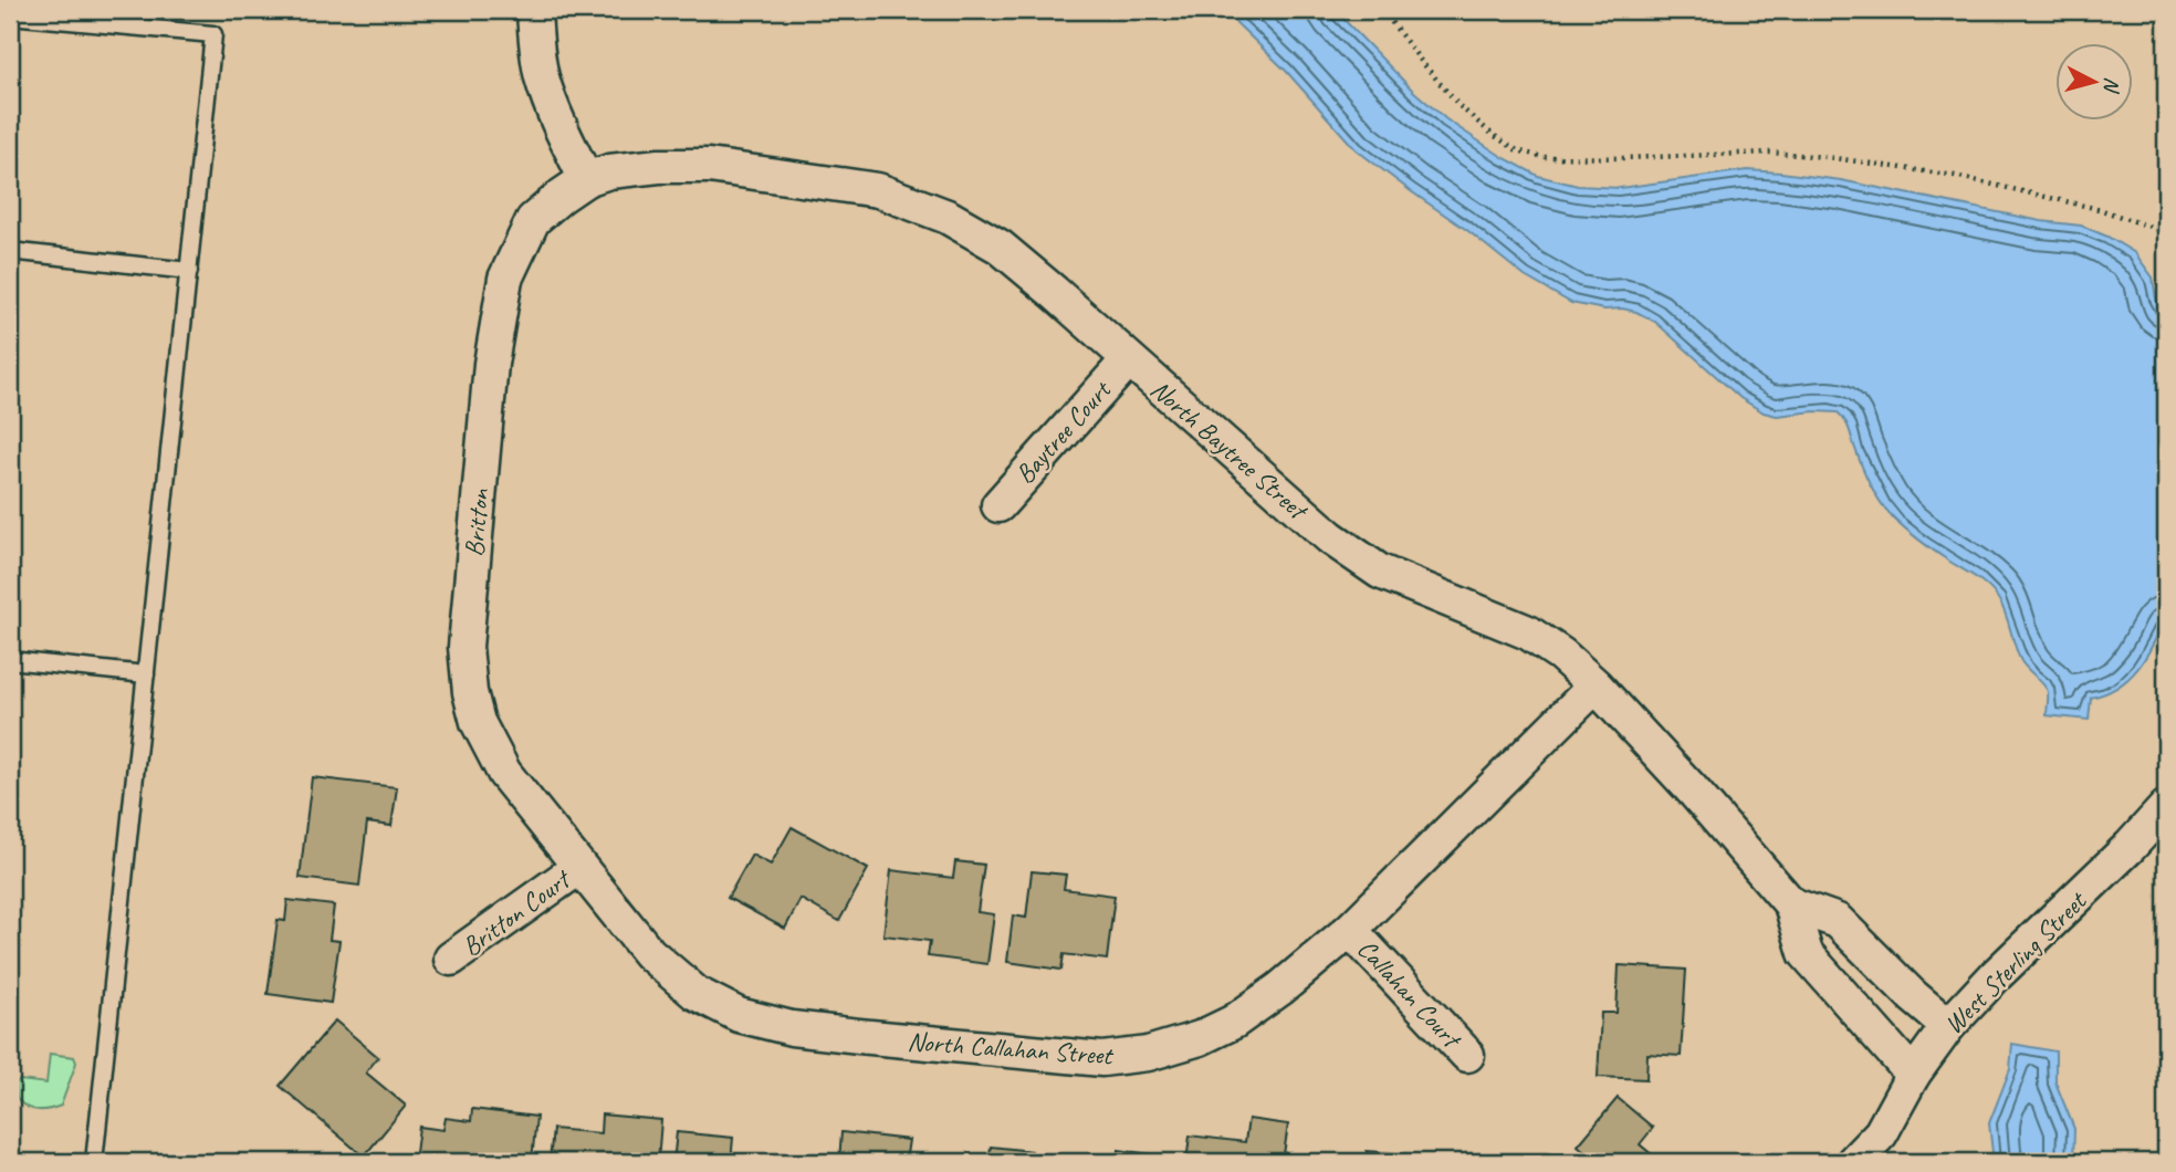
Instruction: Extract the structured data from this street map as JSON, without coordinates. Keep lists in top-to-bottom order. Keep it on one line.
{"streets":{"street":["Baytree Court","North Baytree Street","Britton","Britton Court","West Sterling Street","Callahan Court","North Callahan Street"]},"crossings":[["Baytree Court","North Baytree Street"],["North Baytree Street","Britton"],["North Baytree Street","West Sterling Street"],["North Baytree Street","North Callahan Street"],["Britton","Britton Court"],["Britton","North Callahan Street"],["Britton Court","North Callahan Street"],["Callahan Court","North Callahan Street"]],"north":"right"}
